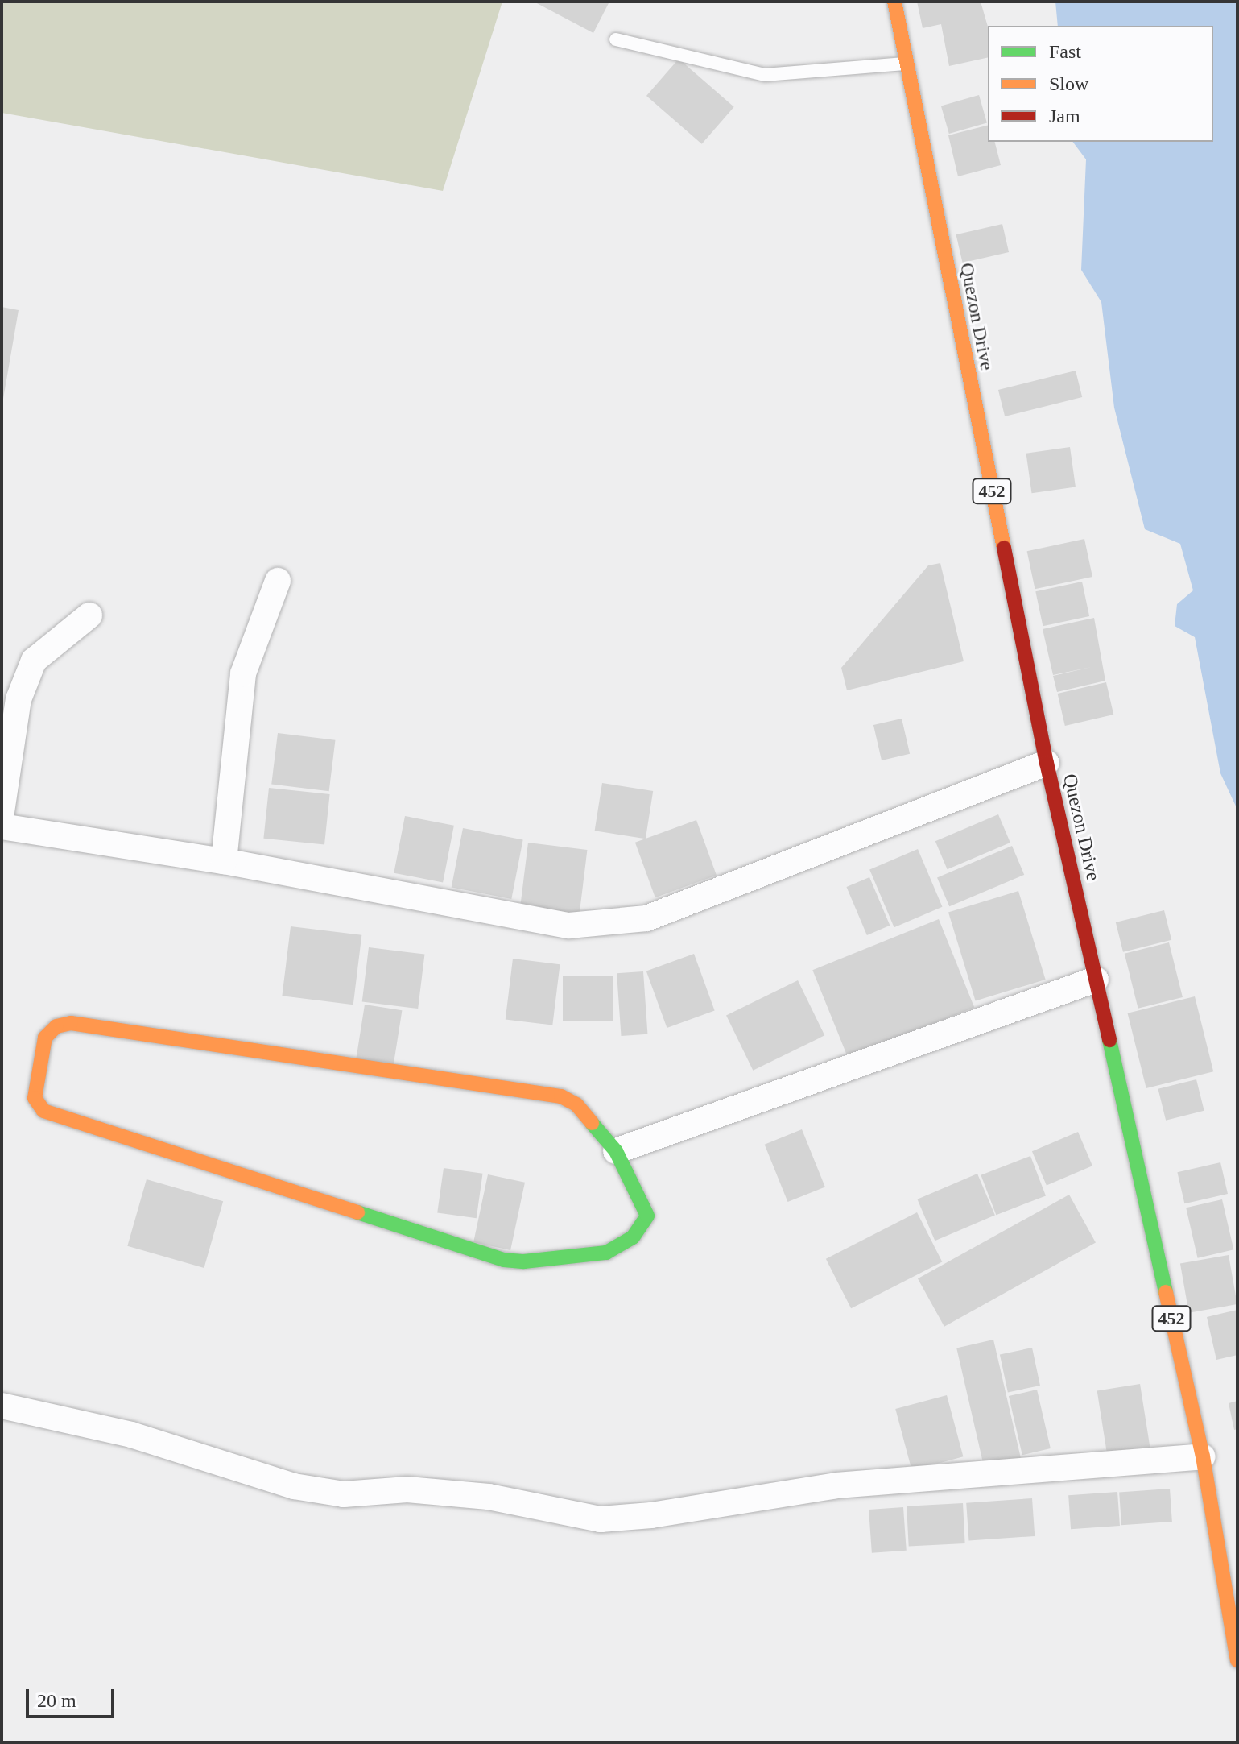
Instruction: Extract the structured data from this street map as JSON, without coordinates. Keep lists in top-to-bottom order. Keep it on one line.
{"streets":{"main road":["Quezon Drive","452"]},"legend":["Fast","Slow","Jam"],"scale_bar":"20 m"}
